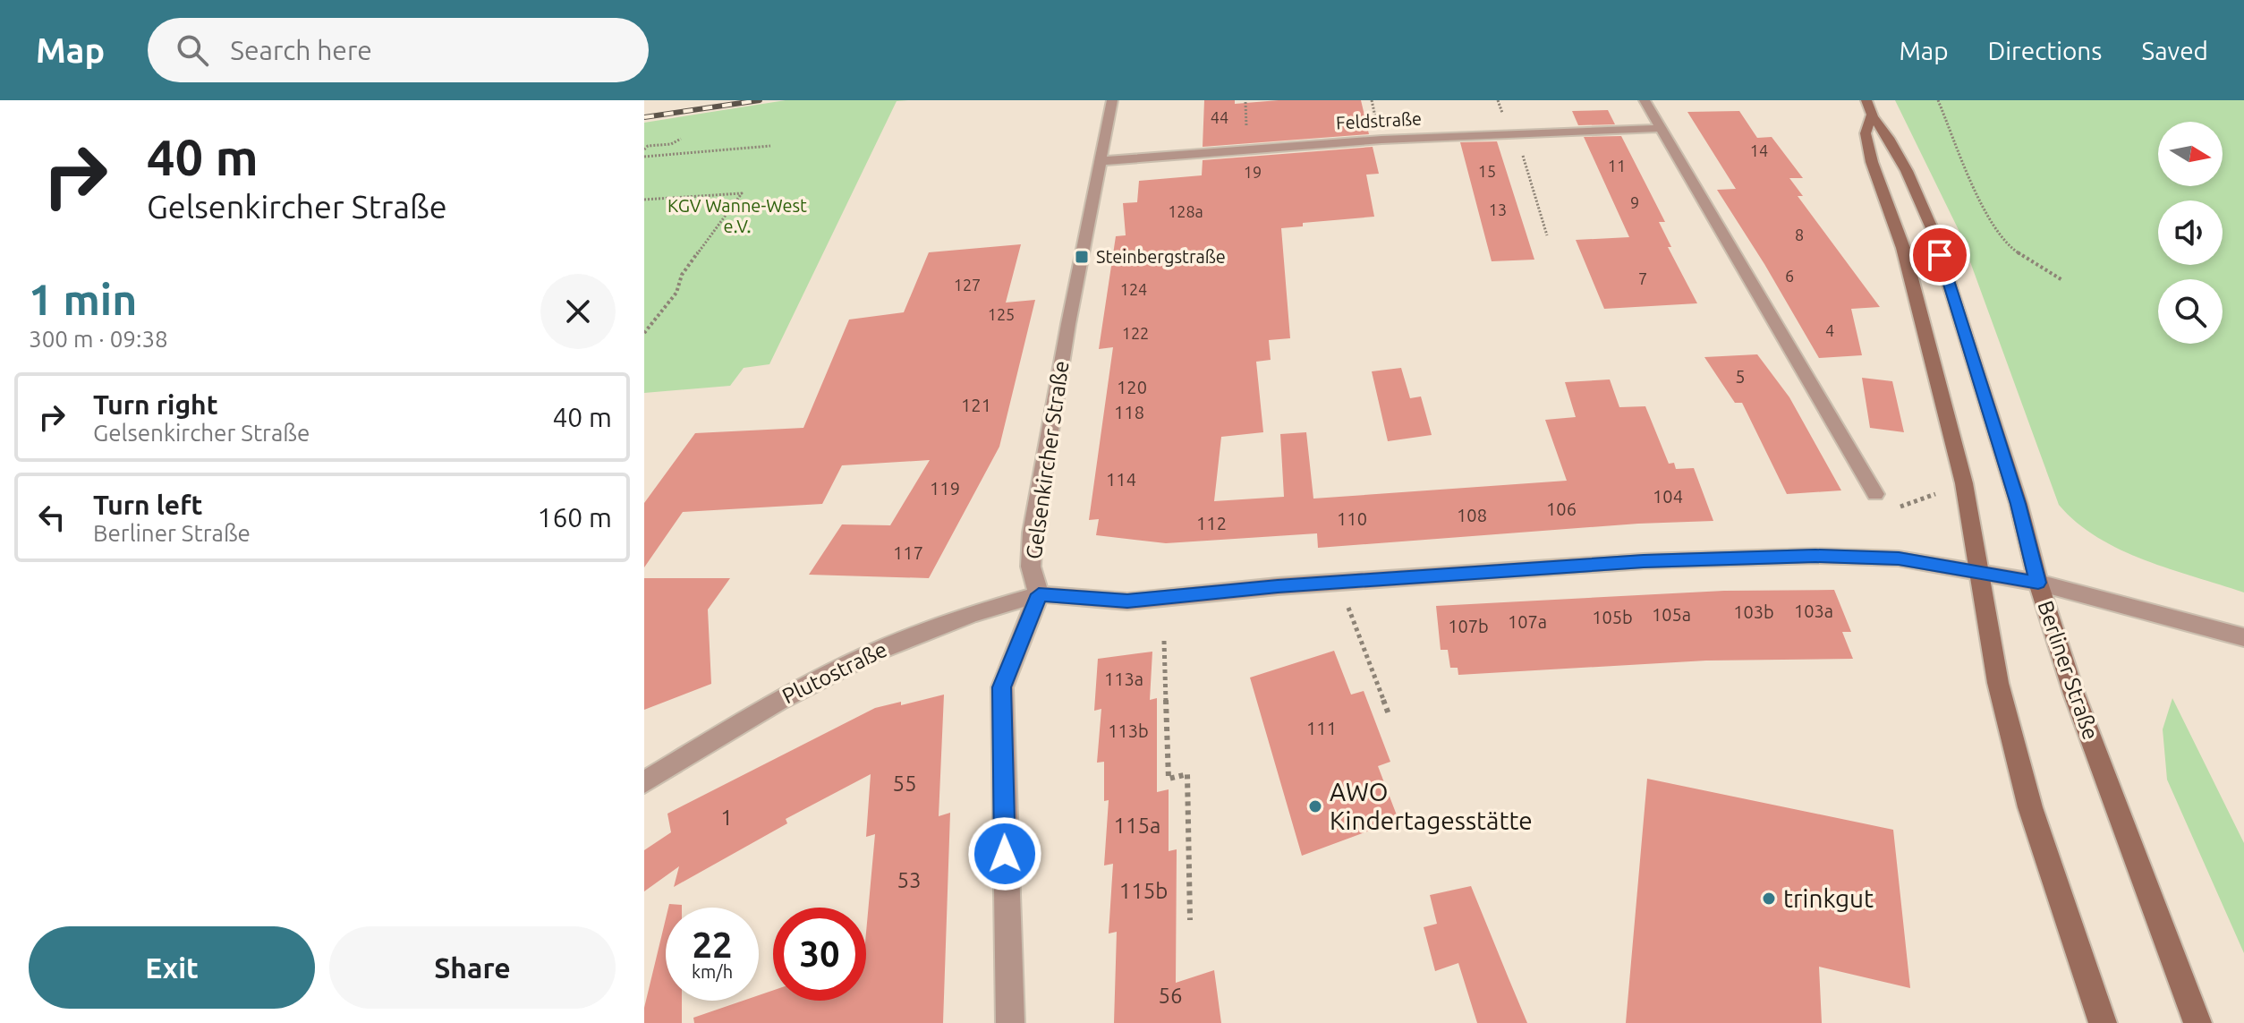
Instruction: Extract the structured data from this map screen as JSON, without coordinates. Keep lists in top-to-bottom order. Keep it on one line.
{"streets":{"main road":["Berliner Straße"],"street":["Feldstraße","Gelsenkircher Straße","Plutostraße"]},"crossings":[["Feldstraße","Gelsenkircher Straße"],["Gelsenkircher Straße","Plutostraße"]],"parks":["KGV Wanne-West e.V."],"places":{"transit":["Steinbergstraße"],"other":["AWO Kindertagesstätte","trinkgut"]},"house_numbers":["44","14","11","15","19","9","13","128a","8","6","7","127","124","125","4","122","5","120","121","118","114","119","104","106","108","110","112","117","103a","103b","105a","105b","107a","107b","113a","111","113b","55","1","115a","53","115b","56"],"north":"right","page":{"header":"Map","search":"Search here","nav":["Map","Directions","Saved"],"turn":["40 m","Gelsenkircher Straße"],"heading":["1 min","300 m · 09:38"],"list":[{"name":"Turn right","note":"Gelsenkircher Straße","value":"40 m"},{"name":"Turn left","note":"Berliner Straße","value":"160 m"}],"speed":"22 km/h","limit":"30","buttons":["Exit","Share"]}}
